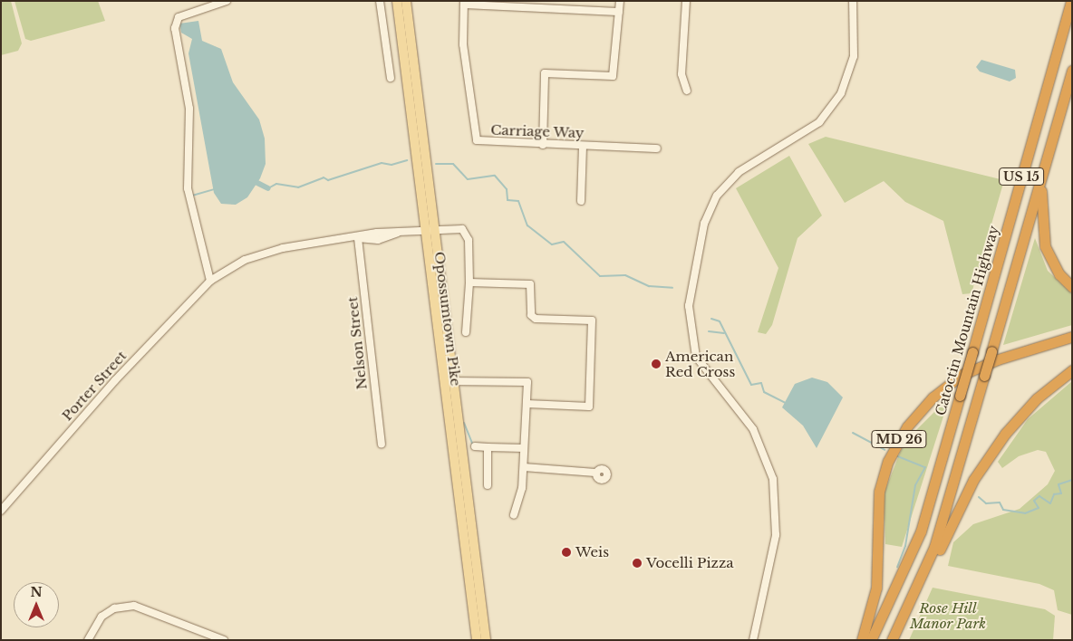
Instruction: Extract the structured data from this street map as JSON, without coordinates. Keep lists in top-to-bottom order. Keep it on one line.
{"streets":{"highway":["US 15","Catoctin Mountain Highway","MD 26"],"main road":["Opossumtown Pike"],"street":["Carriage Way","Nelson Street","Porter Street"]},"crossings":[["Opossumtown Pike","Porter Street"],["Nelson Street","Porter Street"]],"parks":["Rose Hill Manor Park"],"places":["American Red Cross","Weis","Vocelli Pizza"],"north":"top"}
